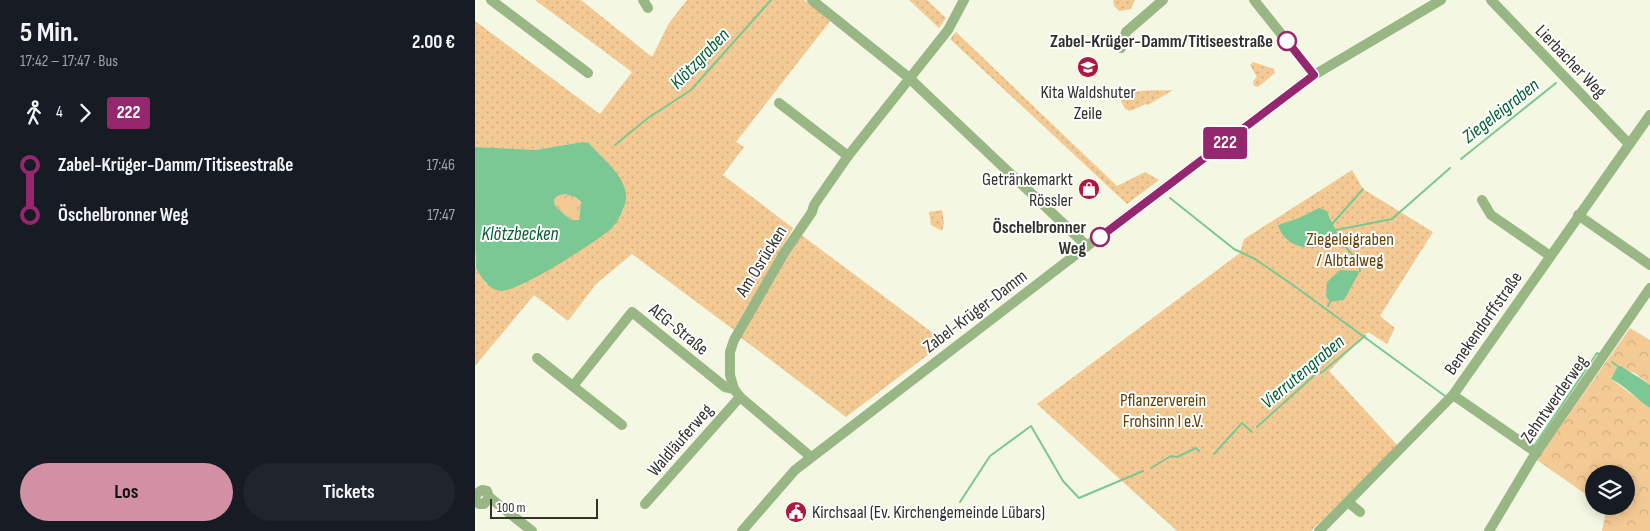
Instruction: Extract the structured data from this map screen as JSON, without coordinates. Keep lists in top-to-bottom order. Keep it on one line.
{"streets":{"street":["Lierbacher Weg","Am Osrücken","Zabel-Krüger-Damm","Benekendorffstraße","AEG-Straße","Zehntwerderweg","Waldläuferweg"]},"crossings":[["Lierbacher Weg","Benekendorffstraße"],["Am Osrücken","AEG-Straße"],["Am Osrücken","Waldläuferweg"],["AEG-Straße","Waldläuferweg"]],"water":["Klötzgraben","Ziegeleigraben","Klötzbecken","Vierrutengraben"],"parks":["Ziegeleigraben / Albtalweg","Pflanzerverein Frohsinn I e.V."],"places":{"other":["Zabel-Krüger-Damm/Titiseestraße","Öschelbronner Weg"],"school or university":["Kita Waldshuter Zeile"],"shop":["Getränkemarkt Rössler"],"public building":["Kirchsaal (Ev. Kirchengemeinde Lübars)"]},"lines":["bus line 222"],"scale_bar":"100 m","page":{"heading":["5 Min.","17:42 – 17:47 · Bus","2.00 €"],"on_map":"222","legs":["4","222"],"list":[{"name":"Zabel-Krüger-Damm/Titiseestraße","value":"17:46"},{"name":"Öschelbronner Weg","value":"17:47"}],"buttons":["Los","Tickets"],"scale":"100 m"}}
